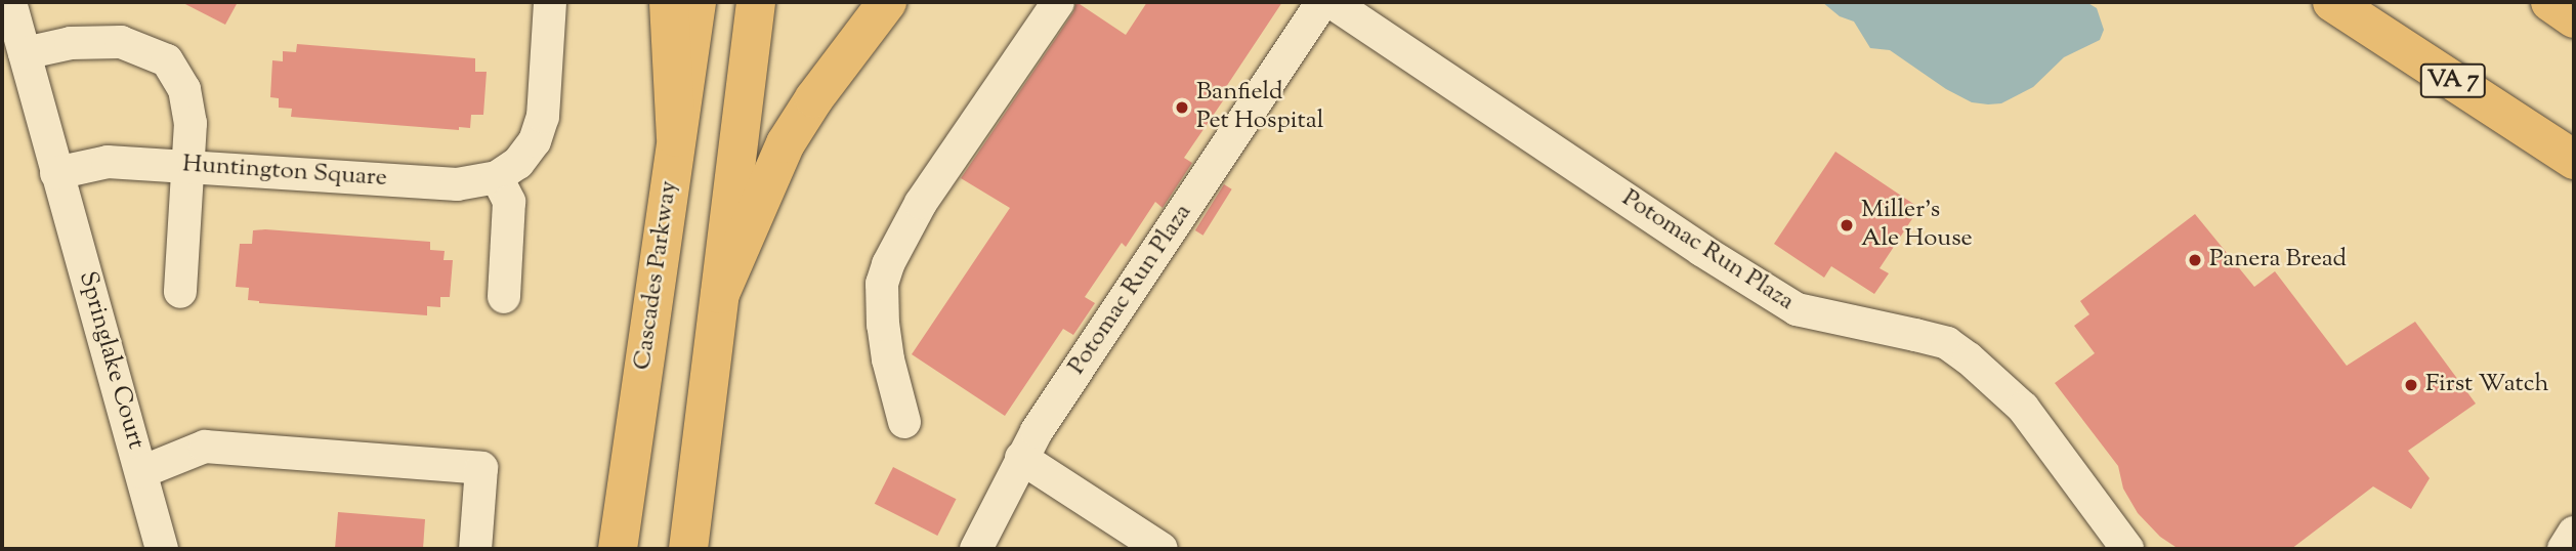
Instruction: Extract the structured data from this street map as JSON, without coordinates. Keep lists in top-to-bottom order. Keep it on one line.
{"streets":{"main road":["VA 7","Cascades Parkway"],"street":["Huntington Square","Potomac Run Plaza","Springlake Court"]},"crossings":[["Huntington Square","Springlake Court"]],"places":["Banfield Pet Hospital","Miller's Ale House","Panera Bread","First Watch"]}
